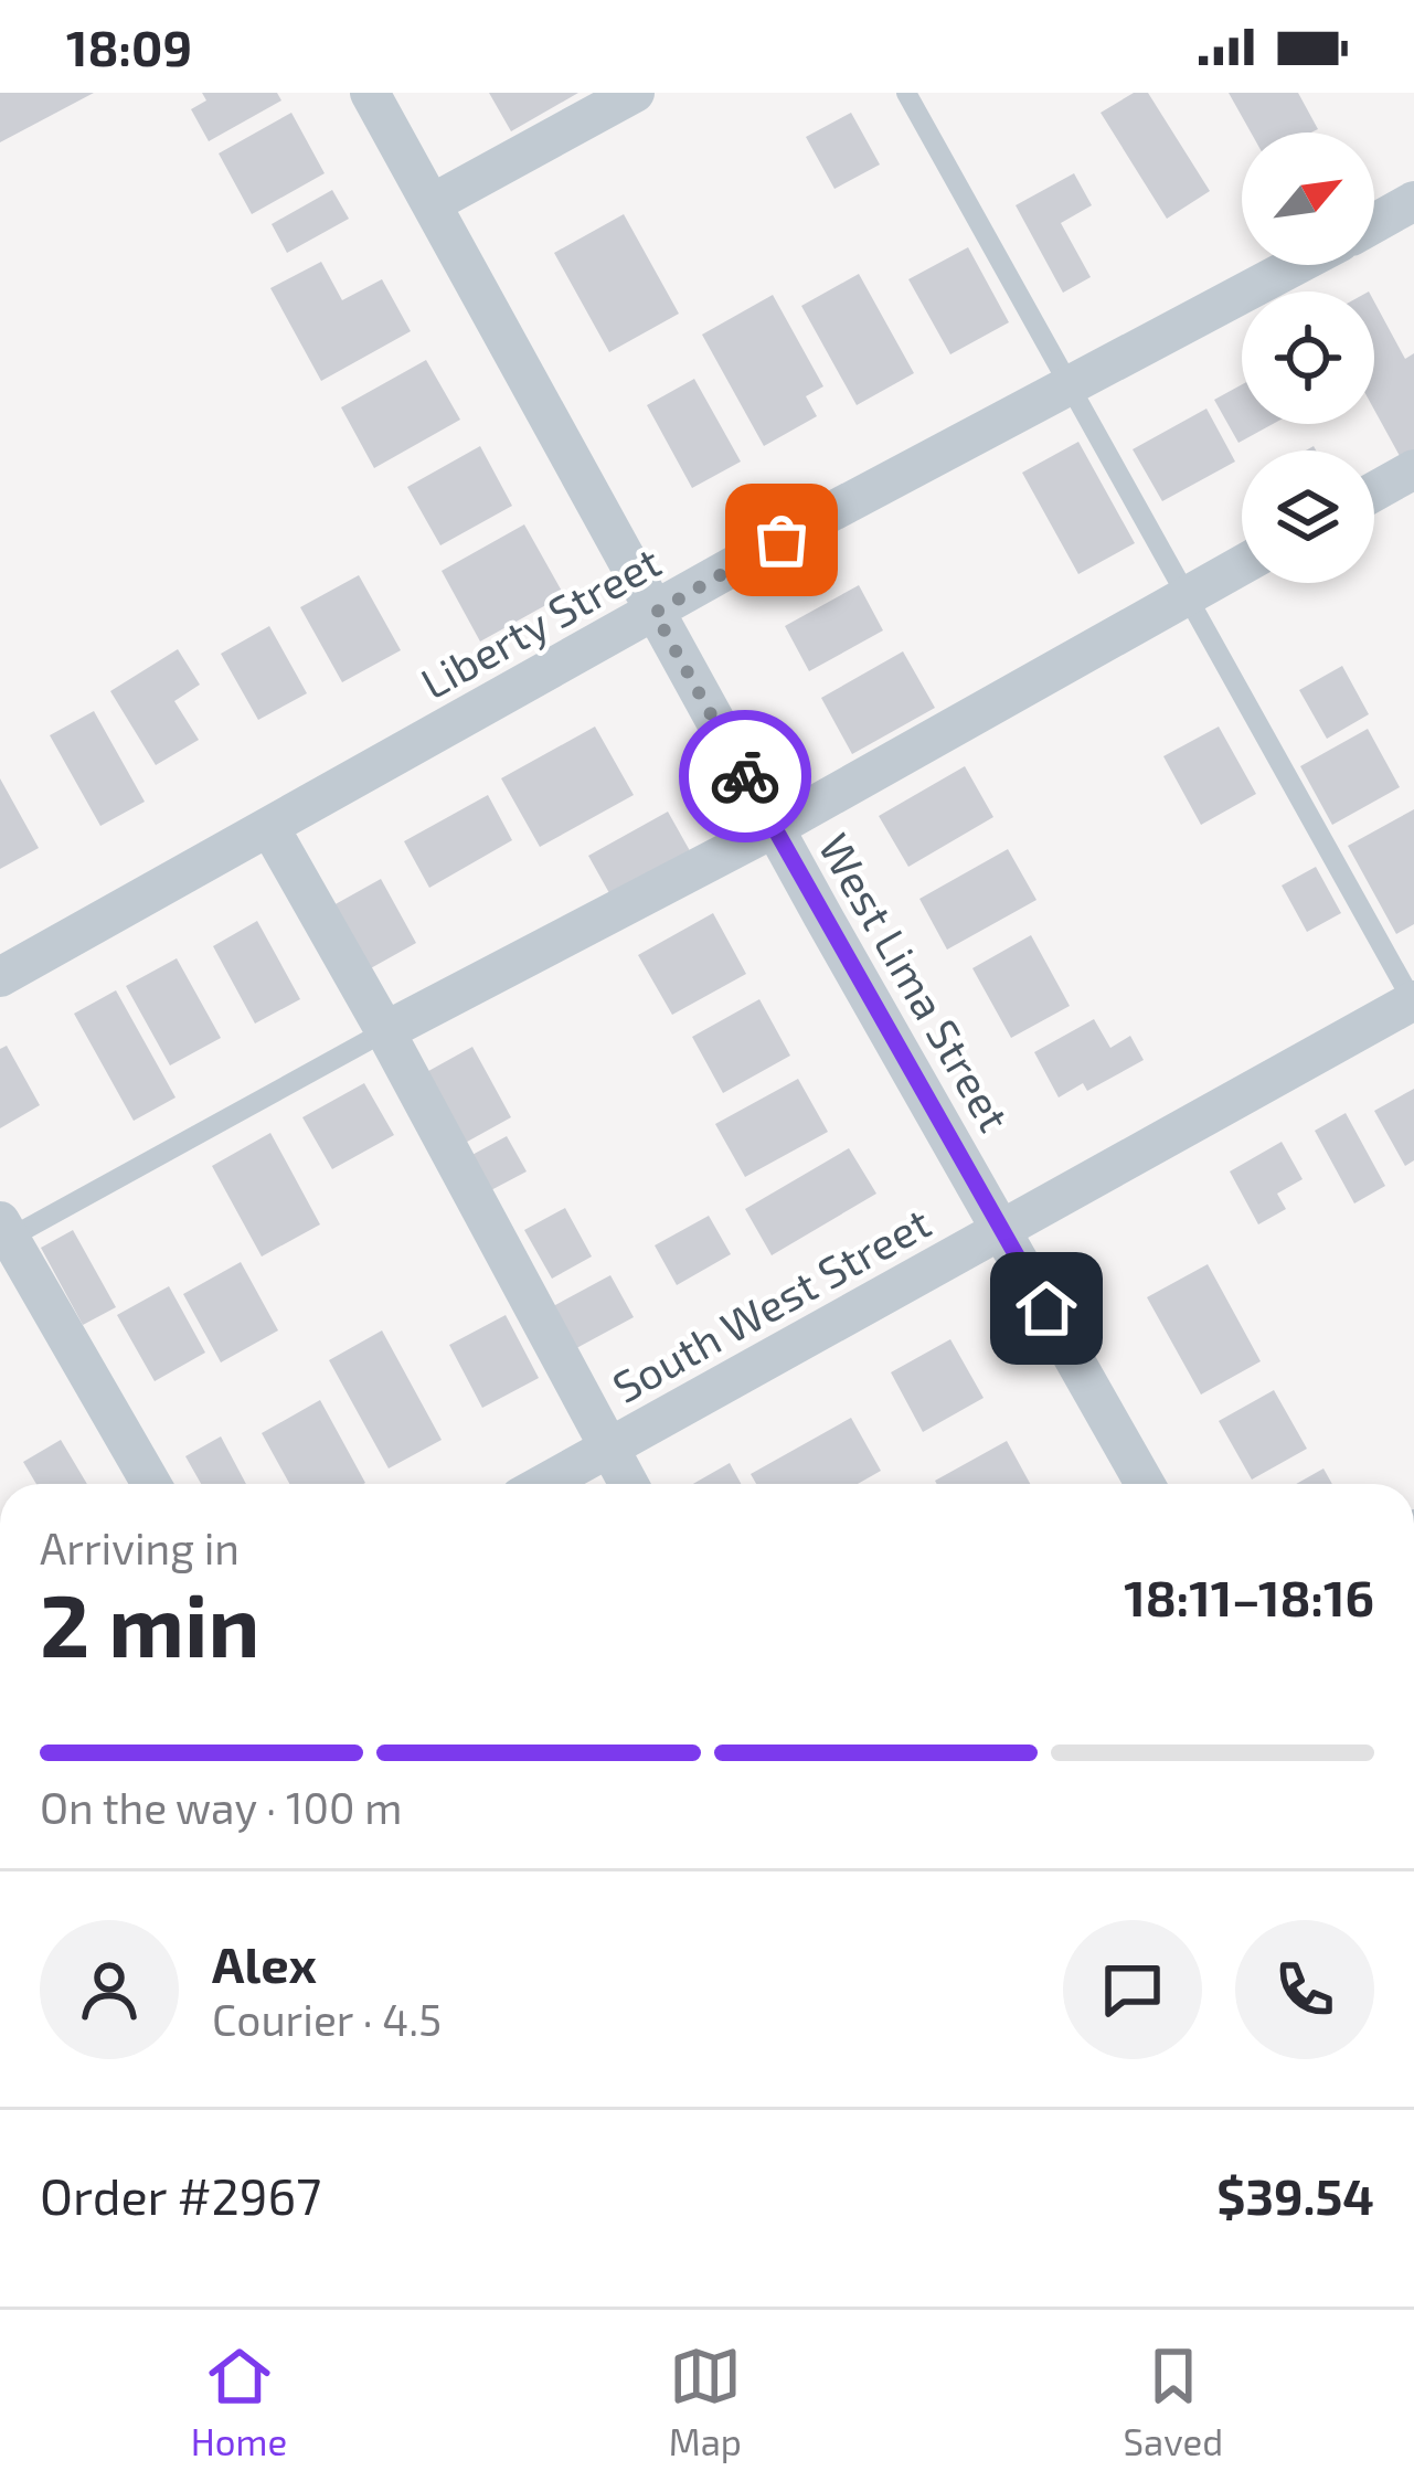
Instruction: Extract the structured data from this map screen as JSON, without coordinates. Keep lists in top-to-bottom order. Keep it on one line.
{"streets":{"street":["Liberty Street","West Lima Street","South West Street"]},"crossings":[["Liberty Street","West Lima Street"],["West Lima Street","South West Street"]],"north":"top right","page":{"status":"18:09","heading":["2 min","Arriving in","18:11–18:16"],"panel":["Alex","Courier · 4.5","Order #2967","$39.54"],"bar":"On the way · 100 m","tabs":["Home","Map","Saved"]}}
